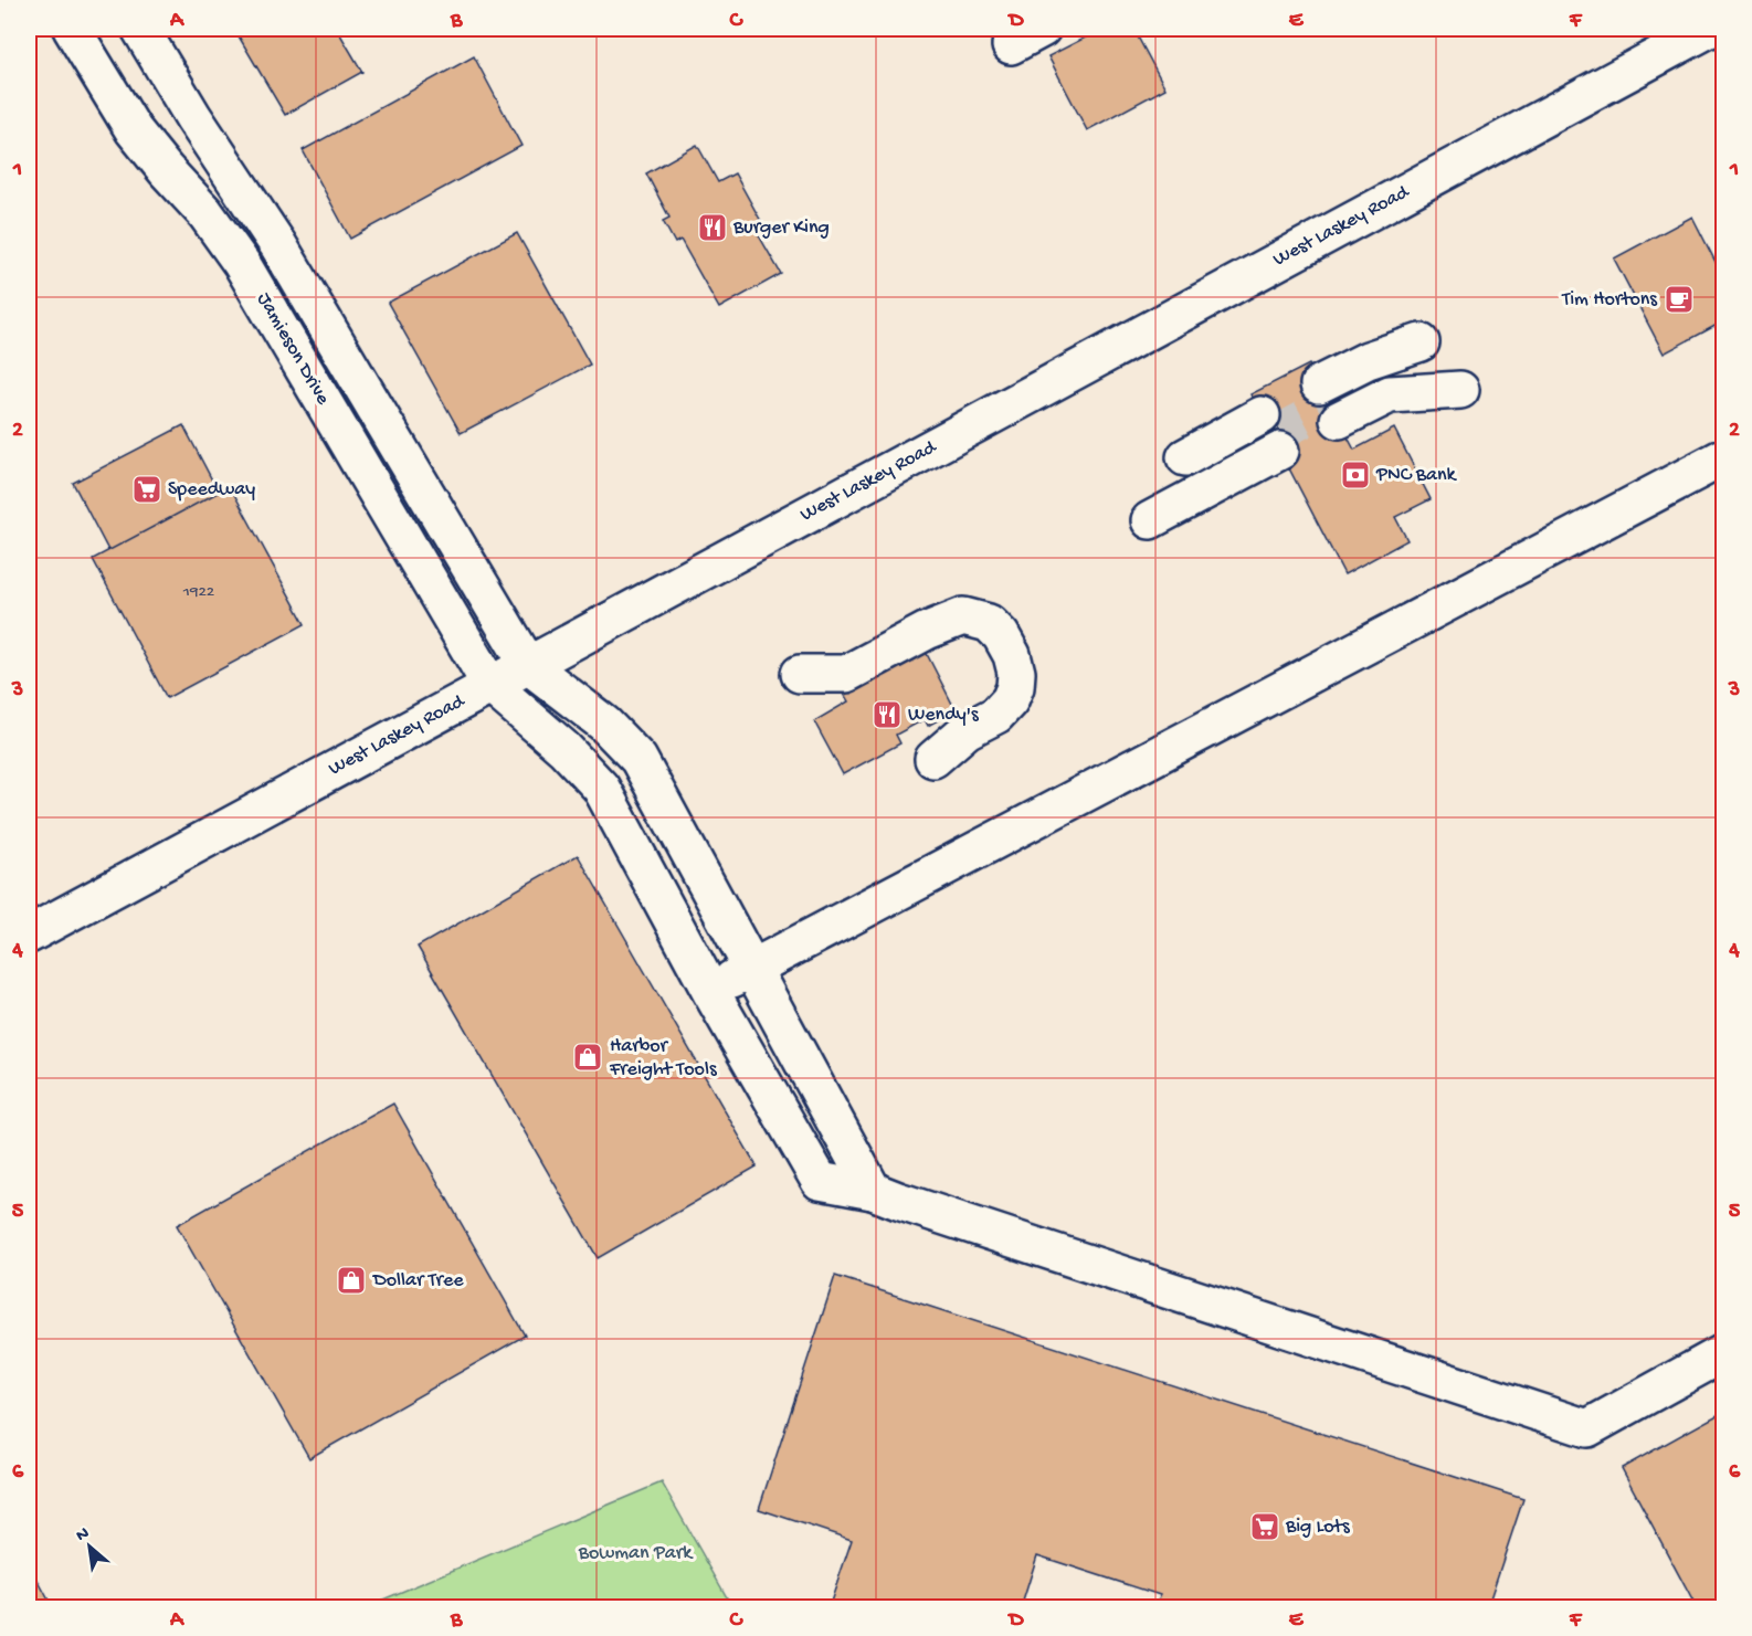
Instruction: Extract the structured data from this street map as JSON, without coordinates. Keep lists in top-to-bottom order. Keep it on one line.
{"streets":{"main road":["West Laskey Road","Jamieson Drive"]},"crossings":[["West Laskey Road","Jamieson Drive"]],"parks":["Bowman Park"],"places":{"restaurant":["Burger King","Wendy's"],"cafe":["Tim Hortons"],"bank":["PNC Bank"],"supermarket":["Speedway","Big Lots"],"shop":["Harbor Freight Tools","Dollar Tree"]},"house_numbers":["1922"],"north":"top left","grid":{"columns":["A","B","C","D","E","F"],"rows":["1","2","3","4","5","6"]}}
